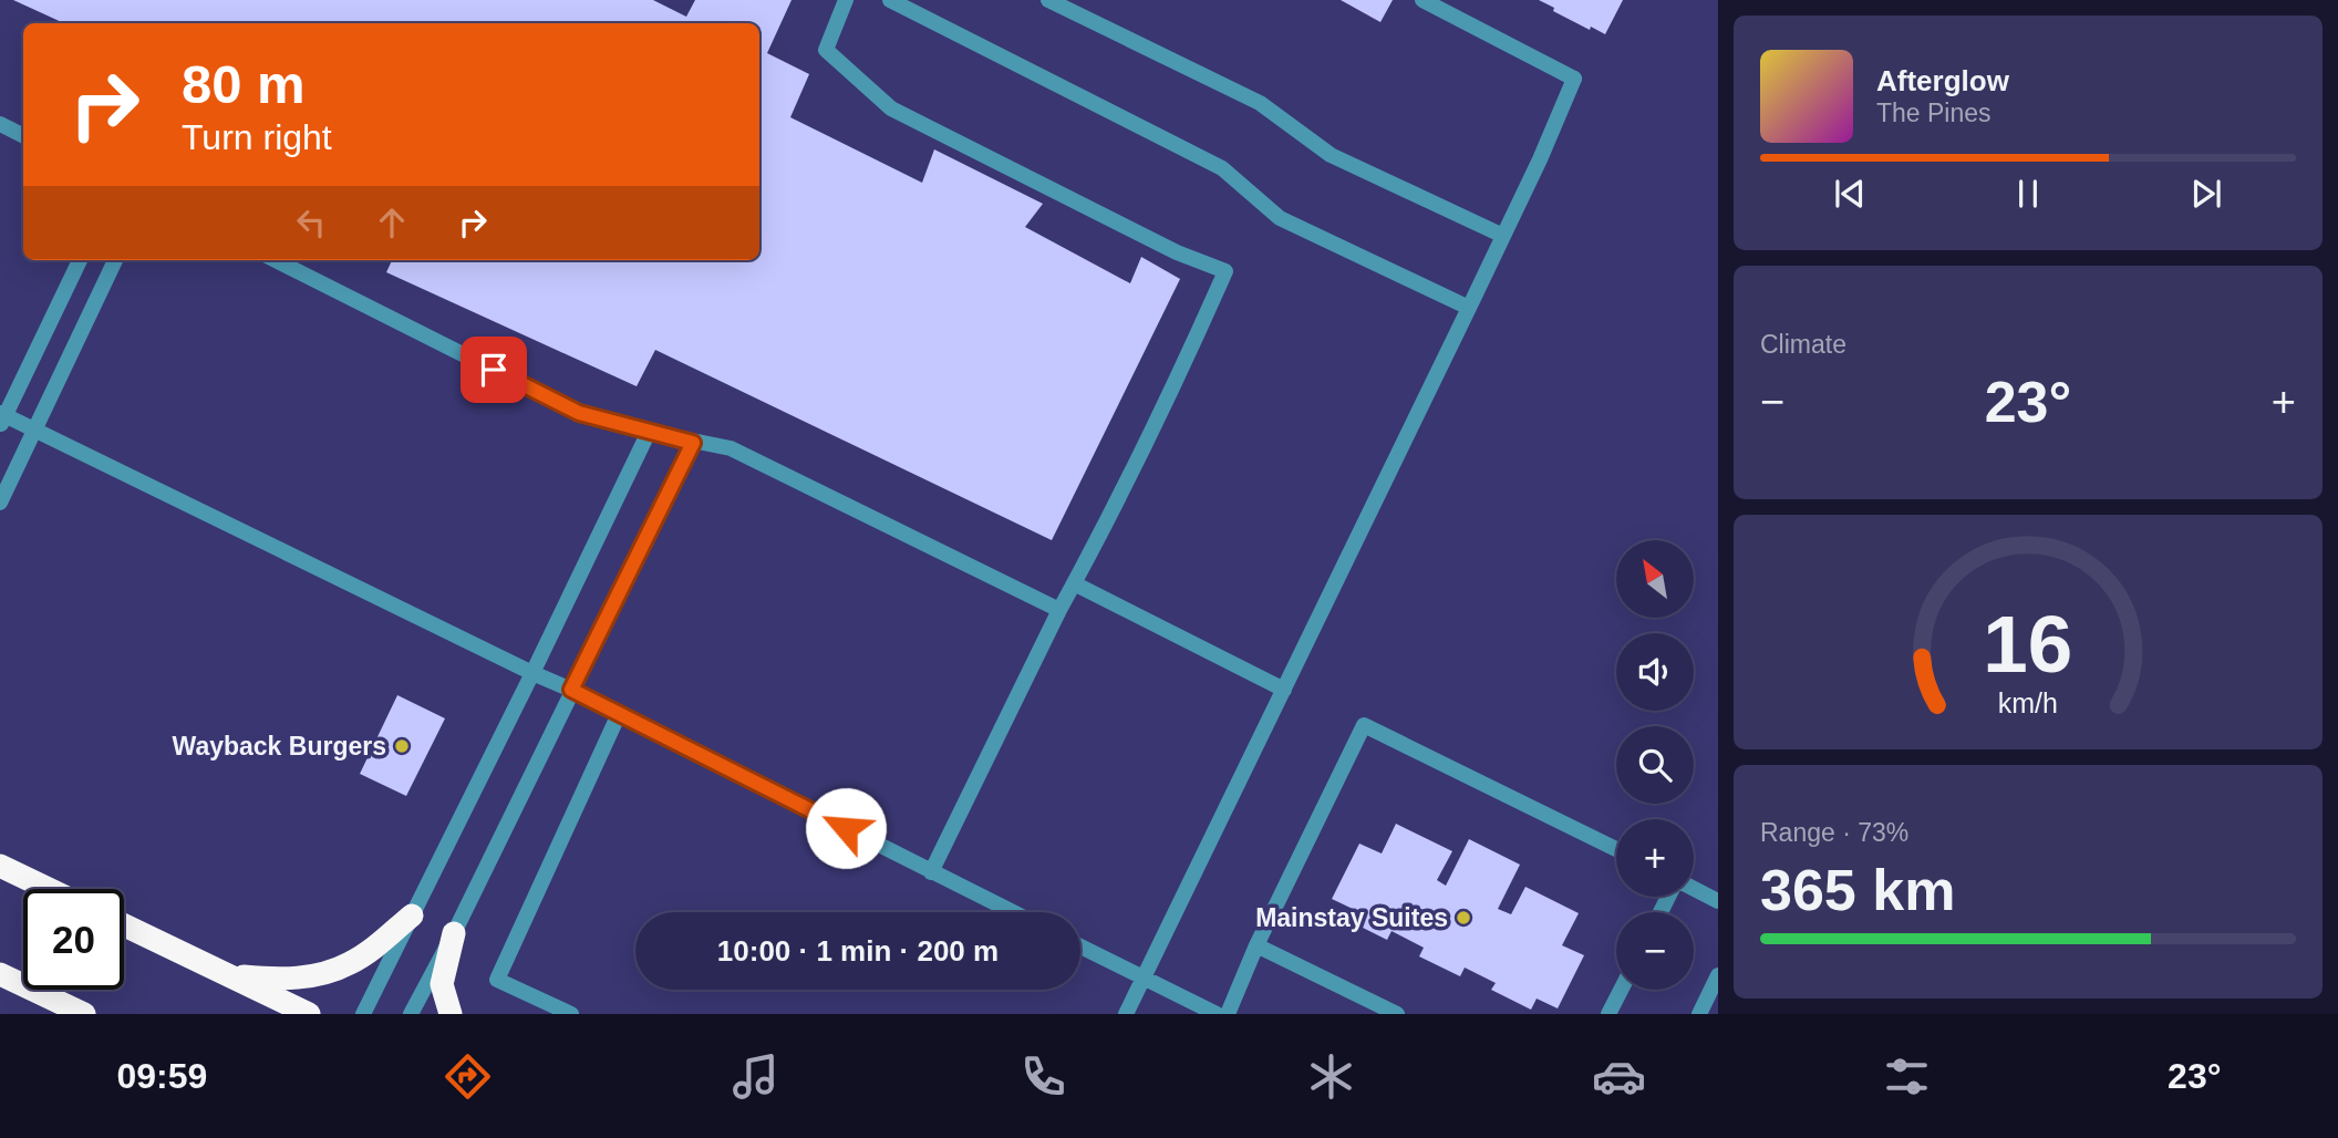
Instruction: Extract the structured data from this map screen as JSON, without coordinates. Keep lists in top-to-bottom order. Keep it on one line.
{"places":["Wayback Burgers","Mainstay Suites"],"north":"top left","page":{"turn":["80 m","Turn right"],"song":["Afterglow","The Pines"],"tile":["Climate",["Range · 73%","365 km"]],"heat":["−","23°","+"],"map_buttons":["+","−"],"limit":"20","trip":"10:00 · 1 min · 200 m","tabs":["09:59","23°"],"gauge":["16","km/h"]}}
